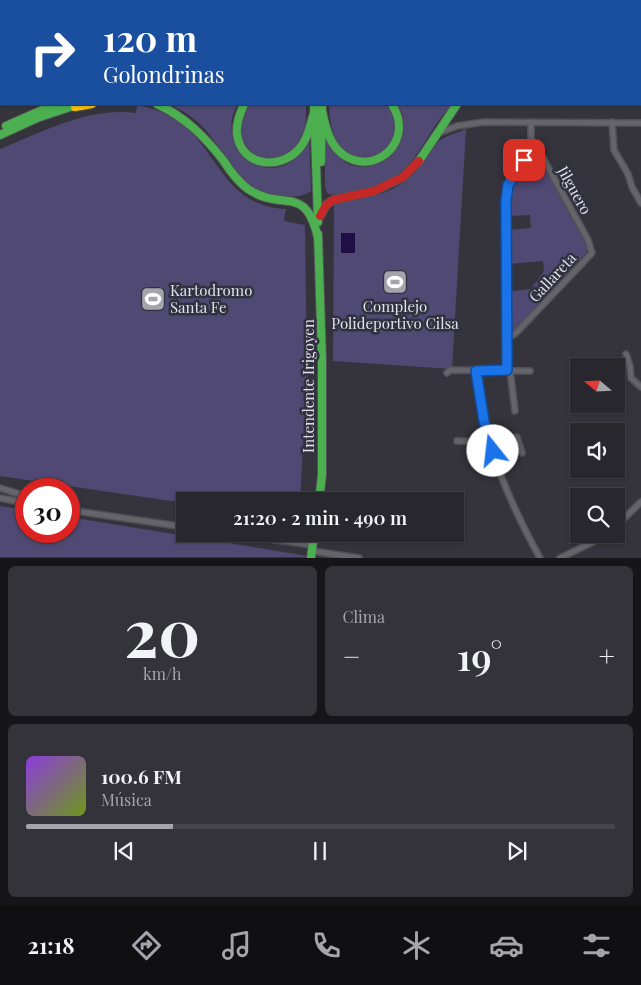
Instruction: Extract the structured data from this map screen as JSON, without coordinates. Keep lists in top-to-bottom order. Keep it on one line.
{"streets":{"main road":["Intendente Irigoyen"],"street":["Jilguero","Gallareta"]},"crossings":[["Jilguero","Gallareta"]],"places":{"sports":["Complejo Polideportivo Cilsa","Kartodromo Santa Fe"]},"north":"left","page":{"turn":["120 m","Golondrinas"],"limit":"30","trip":"21:20 · 2 min · 490 m","tile":[["20","km/h"],"Clima"],"heat":["−","19°","+"],"song":["100.6 FM","Música"],"tabs":"21:18"}}
